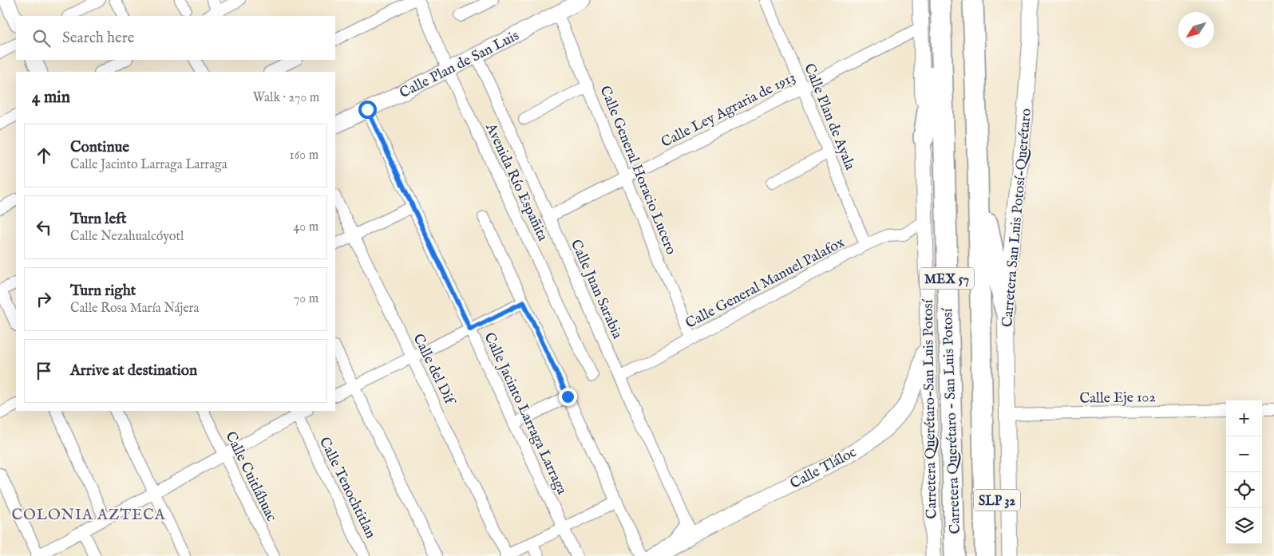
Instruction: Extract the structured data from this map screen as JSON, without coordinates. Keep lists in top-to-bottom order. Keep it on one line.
{"streets":{"highway":["MEX 57","Carretera Querétaro - San Luis Potosí","SLP 32"],"main road":["Calle Plan de San Luis","Carretera San Luis Potosí-Querétaro","Carretera Querétaro-San Luis Potosí","Calle Tláloc"],"street":["Calle Ley Agraria de 1913","Calle Plan de Ayala","Calle General Horacio Lucero","Avenida Río Españita","Calle General Manuel Palafox","Calle Juan Sarabia","Calle del Dif","Calle Eje 102","Calle Jacinto Larraga Larraga","Calle Cuitláhuac","Calle Tenochtitlan"]},"crossings":[["Calle Plan de San Luis","Calle General Horacio Lucero"],["Calle Plan de San Luis","Avenida Río Españita"],["Calle Plan de San Luis","Calle Juan Sarabia"],["Calle Plan de San Luis","Calle Jacinto Larraga Larraga"],["Calle Ley Agraria de 1913","Calle Plan de Ayala"],["Calle Ley Agraria de 1913","Calle General Horacio Lucero"],["Calle Ley Agraria de 1913","Calle Juan Sarabia"],["Calle Ley Agraria de 1913","Carretera Querétaro-San Luis Potosí"],["Calle Plan de Ayala","Calle General Manuel Palafox"],["Calle General Horacio Lucero","Calle General Manuel Palafox"],["Carretera San Luis Potosí-Querétaro","Calle Eje 102"],["Calle General Manuel Palafox","Calle Juan Sarabia"],["Calle General Manuel Palafox","Carretera Querétaro-San Luis Potosí"],["Calle Juan Sarabia","Calle Tláloc"],["Carretera Querétaro-San Luis Potosí","Calle Tláloc"]],"districts":["COLONIA AZTECA"],"north":"bottom left","page":{"search":"Search here","heading":["4 min","Walk · 270 m"],"list":[["Continue","Calle Jacinto Larraga Larraga","160 m"],["Turn left","Calle Nezahualcóyotl","40 m"],["Turn right","Calle Rosa María Nájera","70 m"],"Arrive at destination"],"map_buttons":["+","−"]}}
